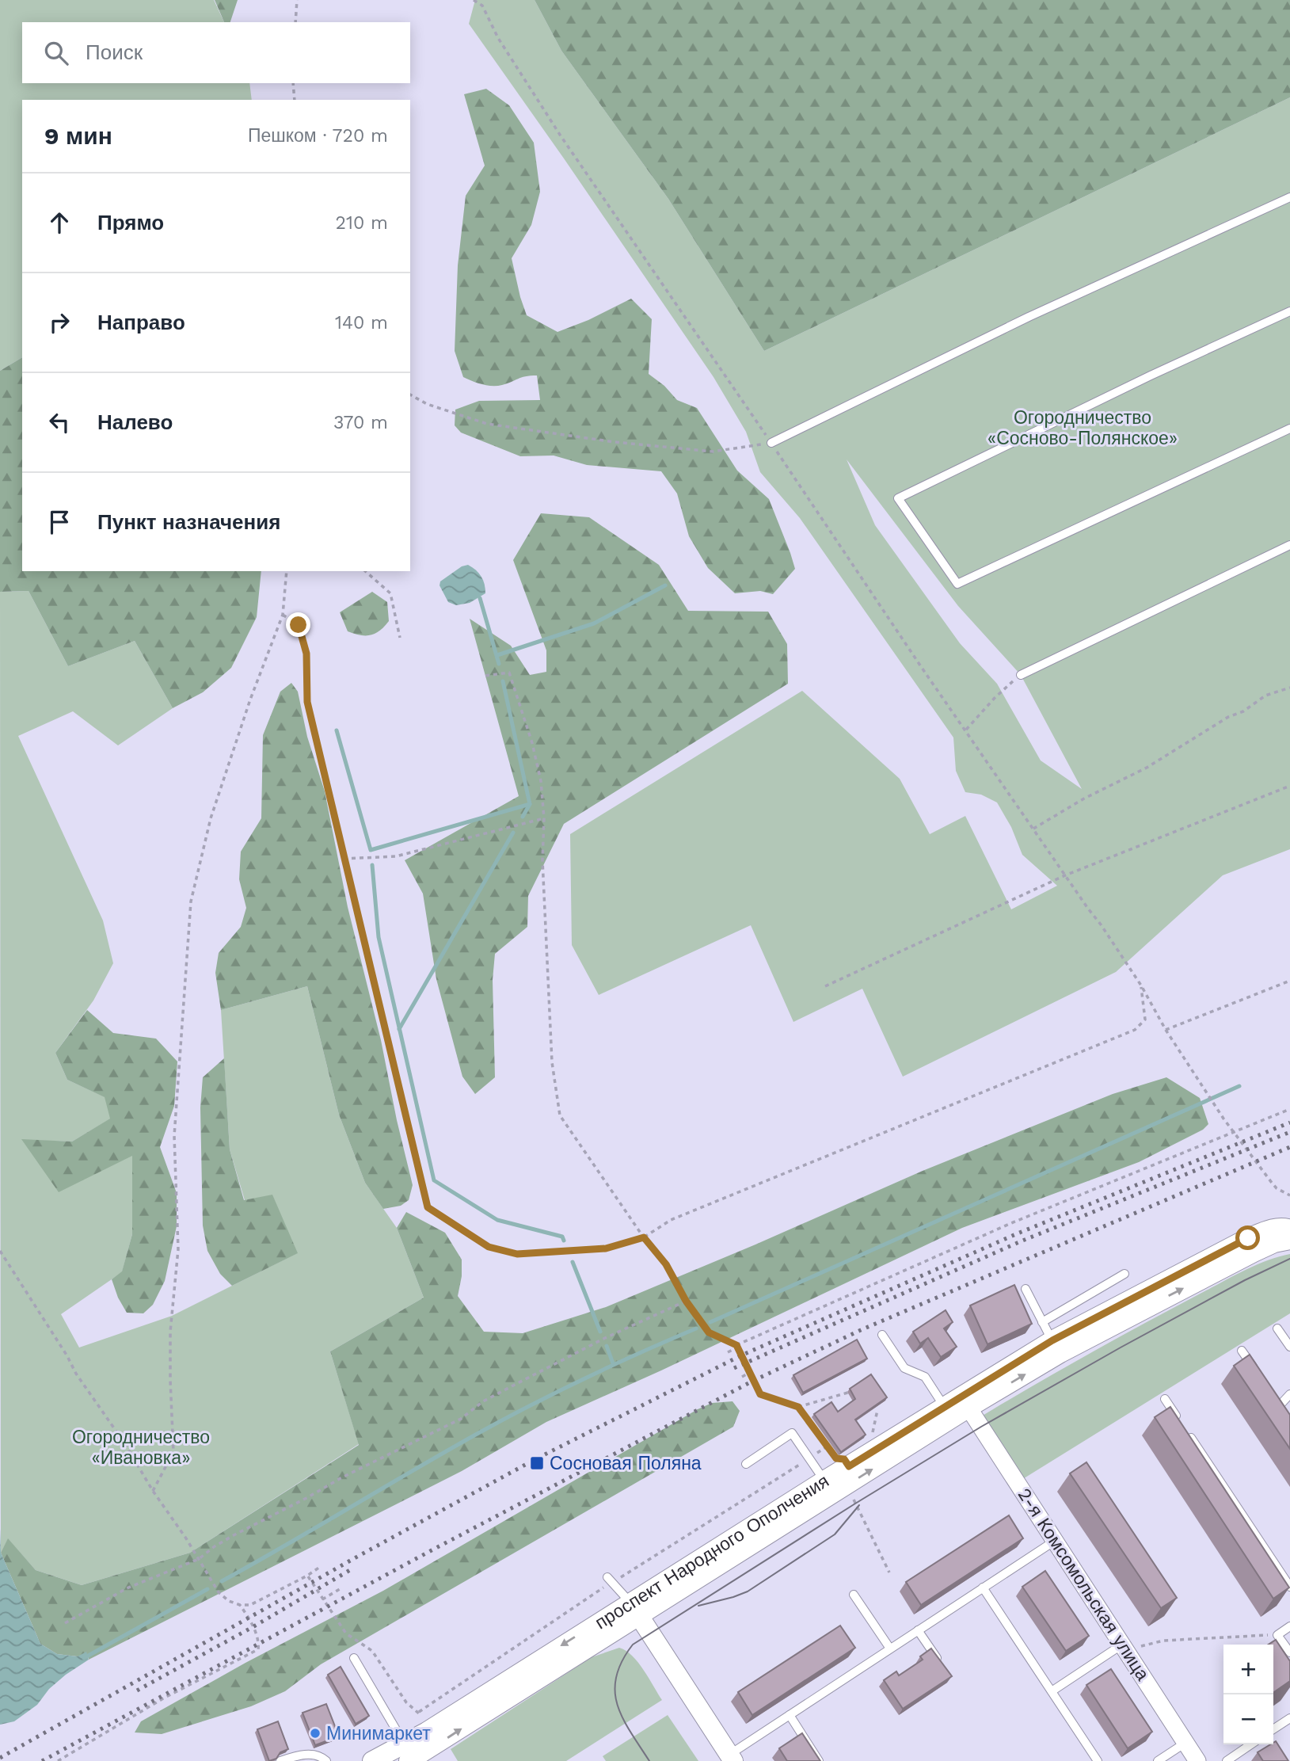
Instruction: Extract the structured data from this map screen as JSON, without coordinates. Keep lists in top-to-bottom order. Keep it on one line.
{"streets":{"street":["проспект Народного Ополчения","2-я Комсомольская улица"]},"crossings":[["проспект Народного Ополчения","2-я Комсомольская улица"]],"parks":["Огородничество «Сосново-Полянское»","Огородничество «Ивановка»"],"places":{"transit":["Сосновая Поляна"],"other":["Минимаркет"]},"page":{"search":"Поиск","heading":["9 мин","Пешком · 720 m"],"list":[["Прямо","210 m"],["Направо","140 m"],["Налево","370 m"],"Пункт назначения"],"map_buttons":["+","−"]}}
